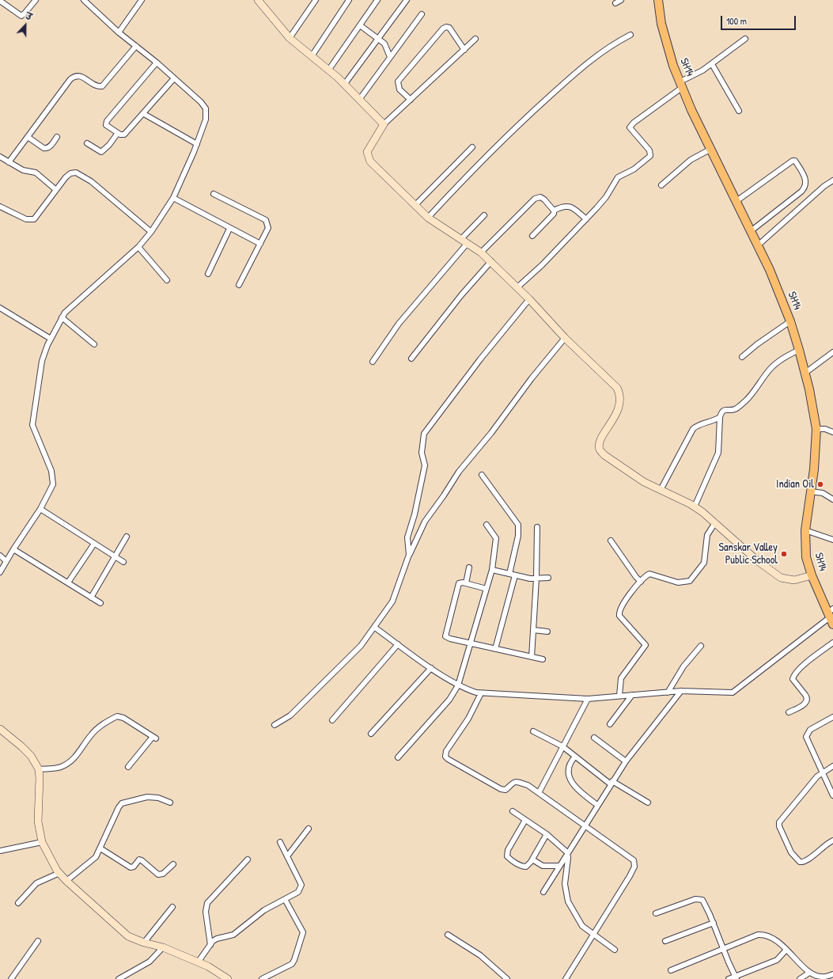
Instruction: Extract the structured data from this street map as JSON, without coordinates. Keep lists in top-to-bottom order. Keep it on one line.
{"streets":{"main road":["SH14"]},"places":["Indian Oil","Sanskar Valley Public School"],"scale_bar":"100 m","north":"top"}
